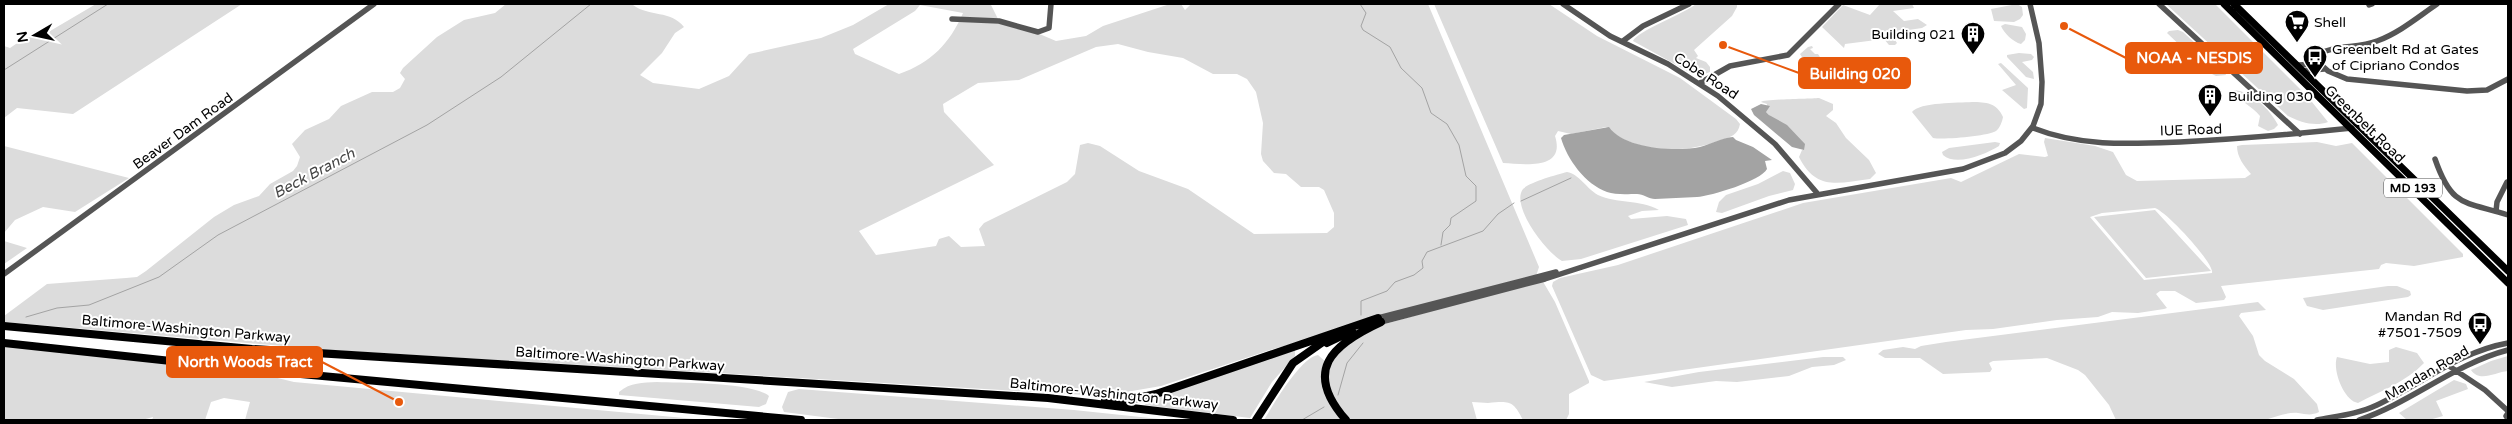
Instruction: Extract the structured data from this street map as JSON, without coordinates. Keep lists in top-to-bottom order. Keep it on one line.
{"streets":{"highway":["Baltimore-Washington Parkway"],"main road":["Greenbelt Road","MD 193"],"street":["Cobe Road","IUE Road","Beaver Dam Road","Mandan Road"]},"crossings":[["Greenbelt Road","IUE Road"]],"water":["Beck Branch"],"places":{"other":["NOAA - NESDIS","Building 020","North Woods Tract"],"supermarket":["Shell"],"building":["Building 021","Building 030"],"bus stop":["Greenbelt Rd at Gates of Cipriano Condos","Mandan Rd #7501-7509"]},"north":"left"}
